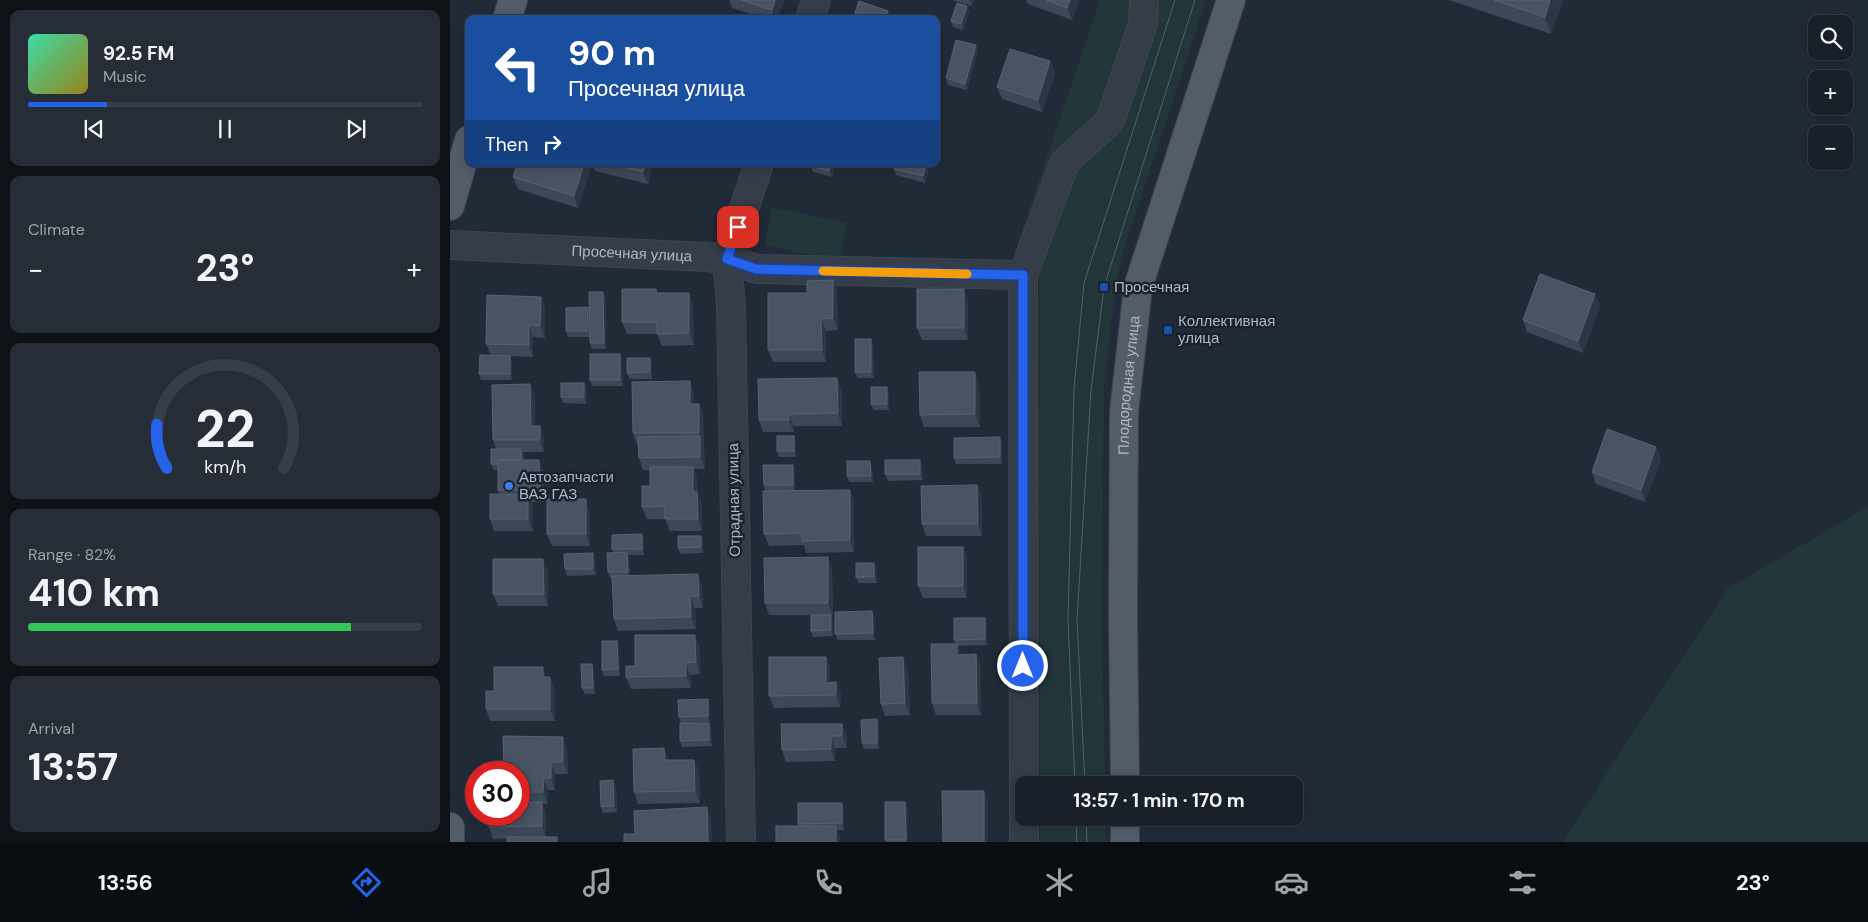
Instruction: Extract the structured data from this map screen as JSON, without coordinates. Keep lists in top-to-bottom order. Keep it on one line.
{"streets":{"main road":["Плодородная улица"],"street":["Просечная улица","Отрадная улица"]},"crossings":[["Просечная улица","Отрадная улица"]],"places":{"transit":["Просечная","Коллективная улица"],"other":["Автозапчасти ВАЗ ГАЗ"]},"page":{"map_buttons":["+","−"],"turn":["90 m","Просечная улица"],"song":["92.5 FM","Music"],"then":"Then","tile":["Climate",["Range · 82%","410 km"],["Arrival","13:57"]],"heat":["−","23°","+"],"limit":"30","trip":"13:57 · 1 min · 170 m","tabs":["13:56","23°"],"gauge":["22","km/h"]}}
